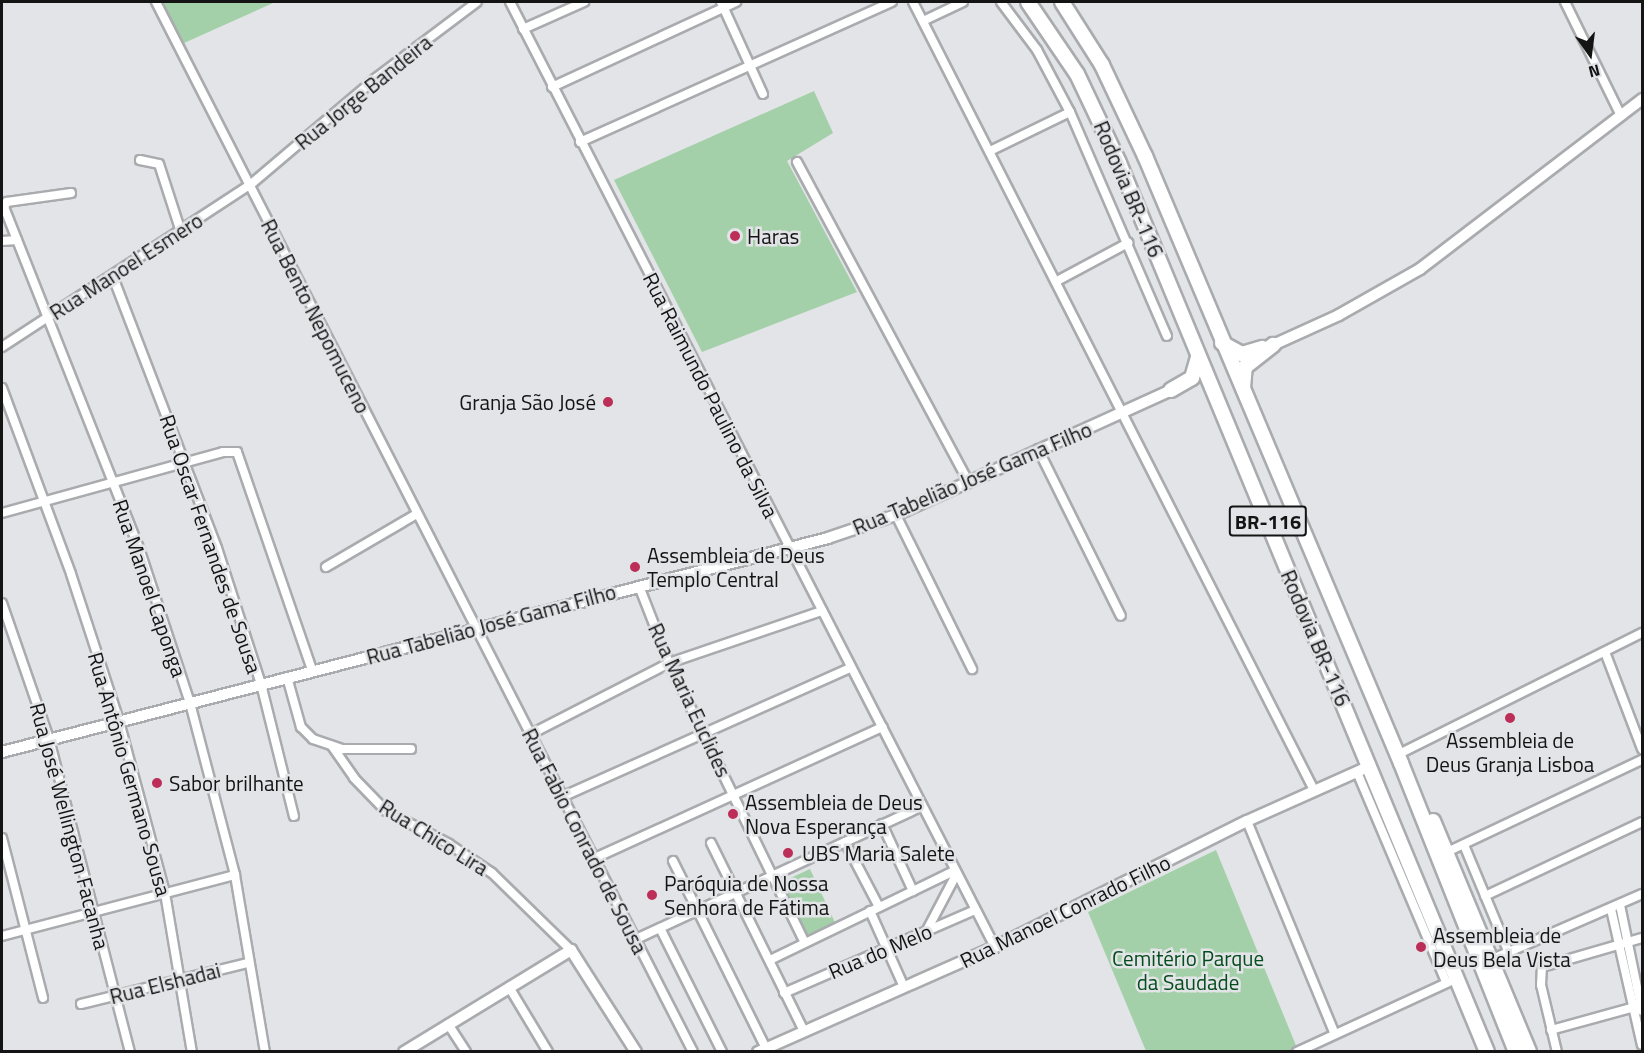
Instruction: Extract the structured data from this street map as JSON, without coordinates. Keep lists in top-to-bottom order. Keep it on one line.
{"streets":{"highway":["Rodovia BR-116","BR-116"],"street":["Rua Jorge Bandeira","Rua Manoel Esmero","Rua Bento Nepomuceno","Rua Raimundo Paulino da Silva","Rua Tabelião José Gama Filho","Rua Oscar Fernandes de Sousa","Rua Manoel Caponga","Rua Maria Euclides","Rua Antônio Germano Sousa","Rua José Wellington Facanha","Rua Chico Lira","Rua Fabio Conrado de Sousa","Rua Manoel Conrado Filho","Rua do Melo","Rua Elshadai"]},"crossings":[["Rua Jorge Bandeira","Rua Manoel Esmero"],["Rua Jorge Bandeira","Rua Bento Nepomuceno"],["Rodovia BR-116","Rua Manoel Conrado Filho"],["Rua Manoel Esmero","Rua Bento Nepomuceno"],["Rua Manoel Esmero","Rua Oscar Fernandes de Sousa"],["Rua Manoel Esmero","Rua Manoel Caponga"],["Rua Bento Nepomuceno","Rua Tabelião José Gama Filho"],["Rua Bento Nepomuceno","Rua Fabio Conrado de Sousa"],["Rua Raimundo Paulino da Silva","Rua Tabelião José Gama Filho"],["Rua Raimundo Paulino da Silva","Rua Manoel Conrado Filho"],["Rua Raimundo Paulino da Silva","Rua do Melo"],["Rua Tabelião José Gama Filho","Rua Oscar Fernandes de Sousa"],["Rua Tabelião José Gama Filho","Rua Manoel Caponga"],["Rua Tabelião José Gama Filho","Rua Maria Euclides"],["Rua Tabelião José Gama Filho","Rua Antônio Germano Sousa"],["Rua Tabelião José Gama Filho","Rua José Wellington Facanha"],["Rua Tabelião José Gama Filho","Rua Chico Lira"],["Rua Tabelião José Gama Filho","Rua Fabio Conrado de Sousa"],["Rua Manoel Caponga","Rua Elshadai"],["Rua Antônio Germano Sousa","Rua Elshadai"],["Rua José Wellington Facanha","Rua Elshadai"]],"parks":["Cemitério Parque da Saudade"],"places":["Haras","Granja São José","Assembleia de Deus Templo Central","Assembleia de Deus Granja Lisboa","Sabor brilhante","Assembleia de Deus Nova Esperança","UBS Maria Salete","Paróquia de Nossa Senhora de Fátima","Assembleia de Deus Bela Vista"],"north":"bottom"}
